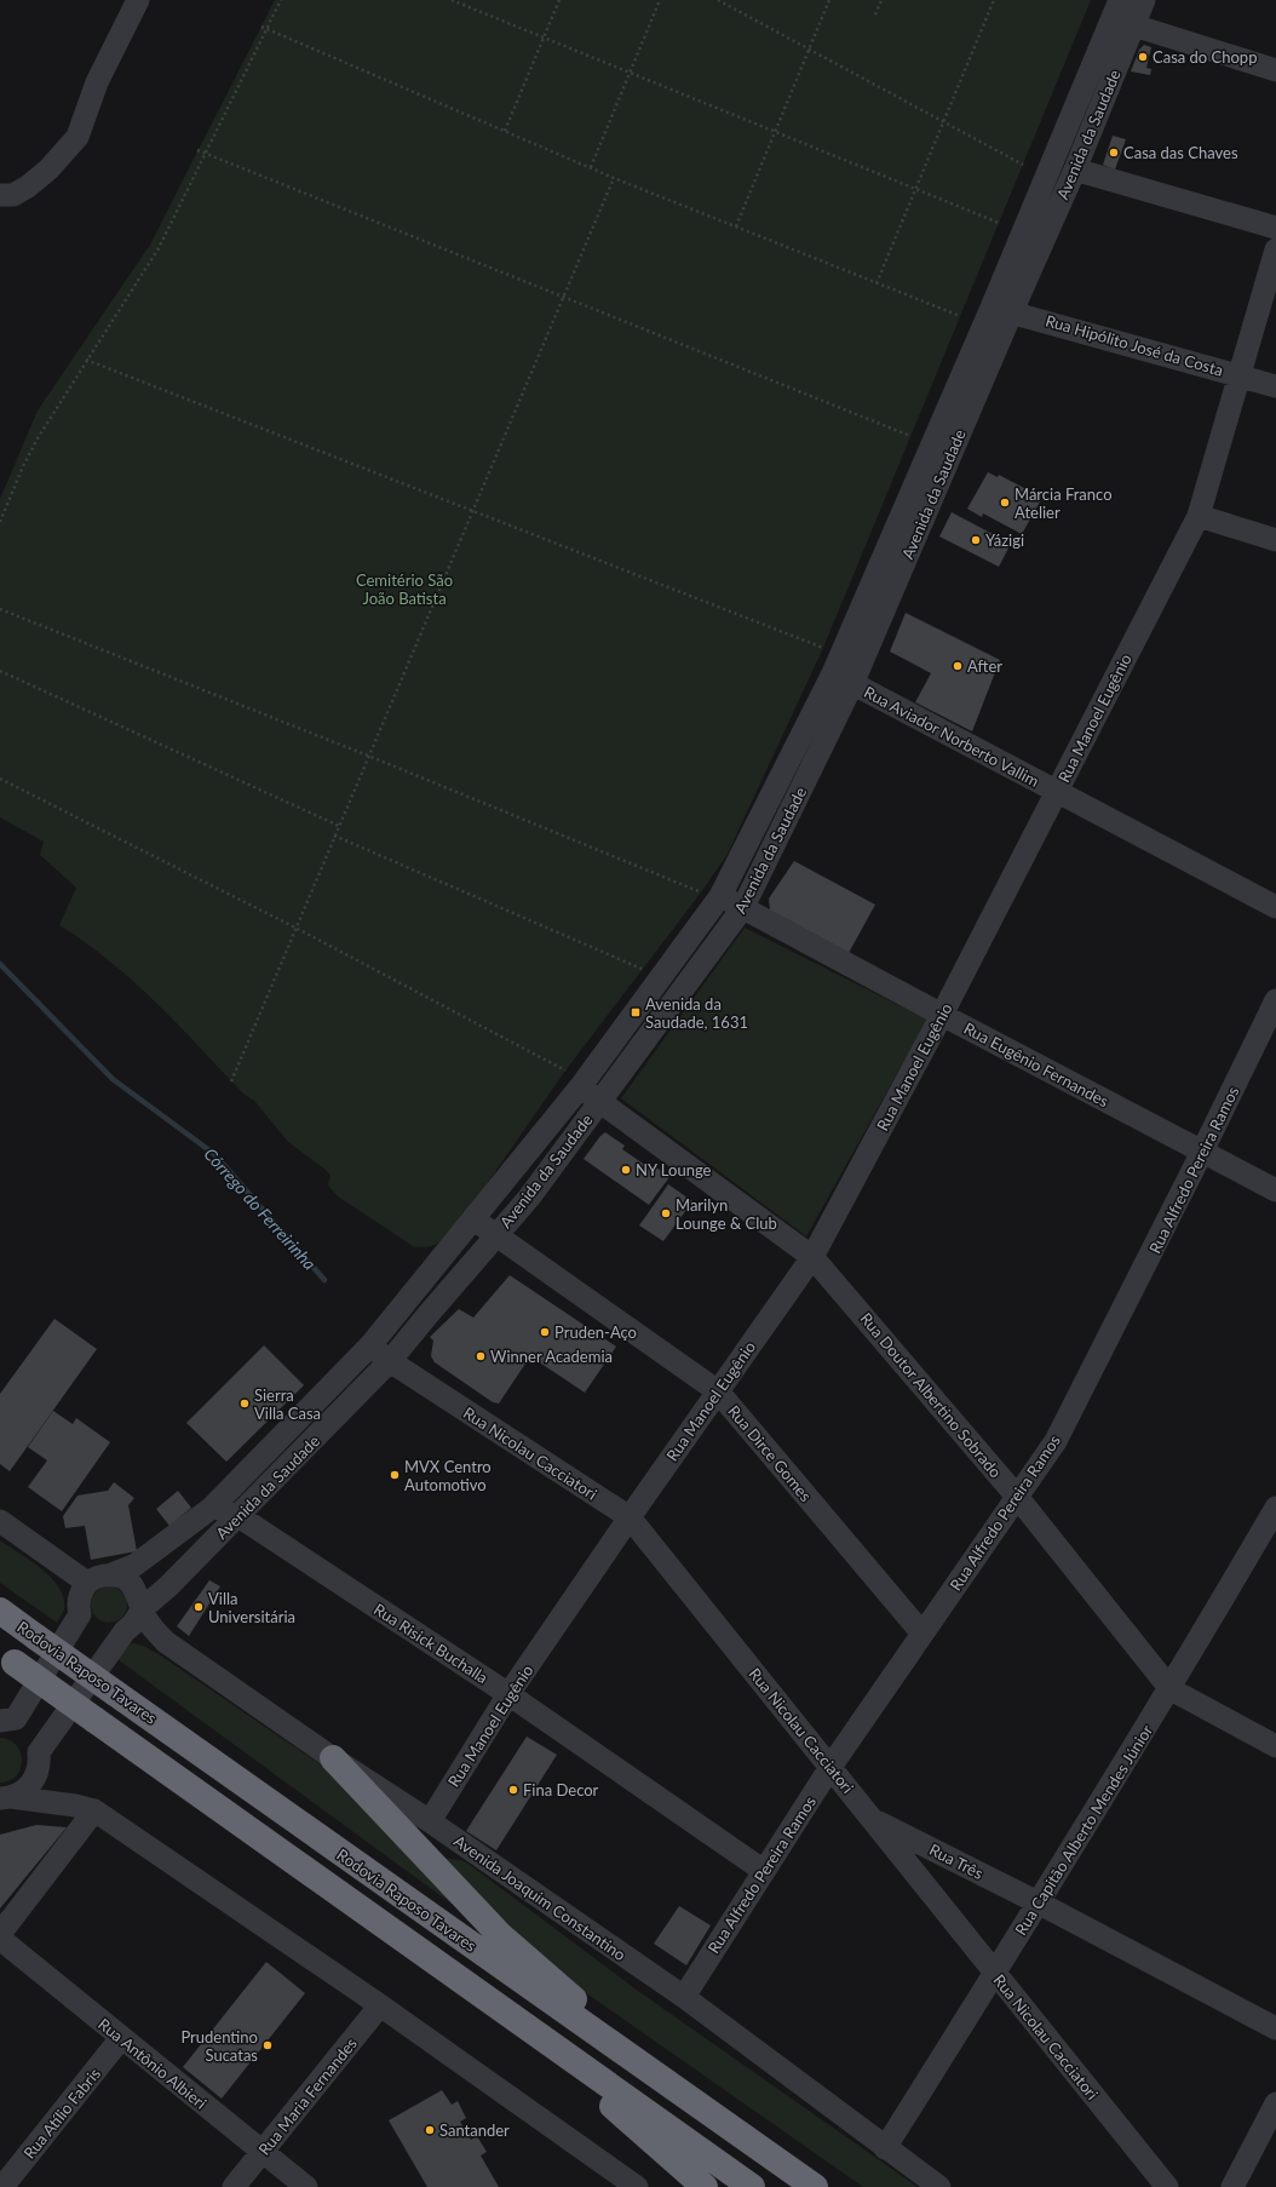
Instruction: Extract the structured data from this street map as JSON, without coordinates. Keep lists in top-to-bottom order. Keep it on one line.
{"streets":{"highway":["Rodovia Raposo Tavares"],"street":["Avenida da Saudade","Rua Hipólito José da Costa","Rua Manoel Eugênio","Rua Aviador Norberto Vallim","Rua Eugênio Fernandes","Rua Alfredo Pereira Ramos","Rua Doutor Albertino Sobrado","Rua Nicolau Cacciatori","Rua Dirce Gomes","Rua Risick Buchalla","Rua Capitão Alberto Mendes Júnior","Rua Três","Avenida Joaquim Constantino","Rua Antônio Albieri","Rua Maria Fernandes","Rua Atílio Fabris"]},"crossings":[["Avenida da Saudade","Rua Hipólito José da Costa"],["Avenida da Saudade","Rua Aviador Norberto Vallim"],["Avenida da Saudade","Rua Eugênio Fernandes"],["Avenida da Saudade","Rua Doutor Albertino Sobrado"],["Avenida da Saudade","Rua Nicolau Cacciatori"],["Avenida da Saudade","Rua Dirce Gomes"],["Avenida da Saudade","Rua Risick Buchalla"],["Avenida da Saudade","Avenida Joaquim Constantino"],["Rua Hipólito José da Costa","Rua Manoel Eugênio"],["Rua Manoel Eugênio","Rua Aviador Norberto Vallim"],["Rua Manoel Eugênio","Rua Eugênio Fernandes"],["Rua Manoel Eugênio","Rua Doutor Albertino Sobrado"],["Rua Manoel Eugênio","Rua Nicolau Cacciatori"],["Rua Manoel Eugênio","Rua Dirce Gomes"],["Rua Manoel Eugênio","Rua Risick Buchalla"],["Rua Manoel Eugênio","Avenida Joaquim Constantino"],["Rua Eugênio Fernandes","Rua Alfredo Pereira Ramos"],["Rua Alfredo Pereira Ramos","Rua Doutor Albertino Sobrado"],["Rua Alfredo Pereira Ramos","Rua Nicolau Cacciatori"],["Rua Alfredo Pereira Ramos","Rua Dirce Gomes"],["Rua Alfredo Pereira Ramos","Rua Risick Buchalla"],["Rua Alfredo Pereira Ramos","Avenida Joaquim Constantino"],["Rua Doutor Albertino Sobrado","Rua Capitão Alberto Mendes Júnior"],["Rua Nicolau Cacciatori","Rua Capitão Alberto Mendes Júnior"],["Rua Nicolau Cacciatori","Rua Três"],["Rua Capitão Alberto Mendes Júnior","Rua Três"],["Rua Capitão Alberto Mendes Júnior","Avenida Joaquim Constantino"],["Rua Antônio Albieri","Rua Maria Fernandes"],["Rua Antônio Albieri","Rua Atílio Fabris"]],"water":["Córrego do Ferreirinha"],"parks":["Cemitério São João Batista"],"places":{"other":["Casa do Chopp","Casa das Chaves","Márcia Franco Atelier","Yázigi","After","NY Lounge","Marilyn Lounge & Club","Pruden-Aço","Winner Academia","Sierra Villa Casa","MVX Centro Automotivo","Villa Universitária","Fina Decor","Prudentino Sucatas","Santander"],"transit":["Avenida da Saudade, 1631"]}}
